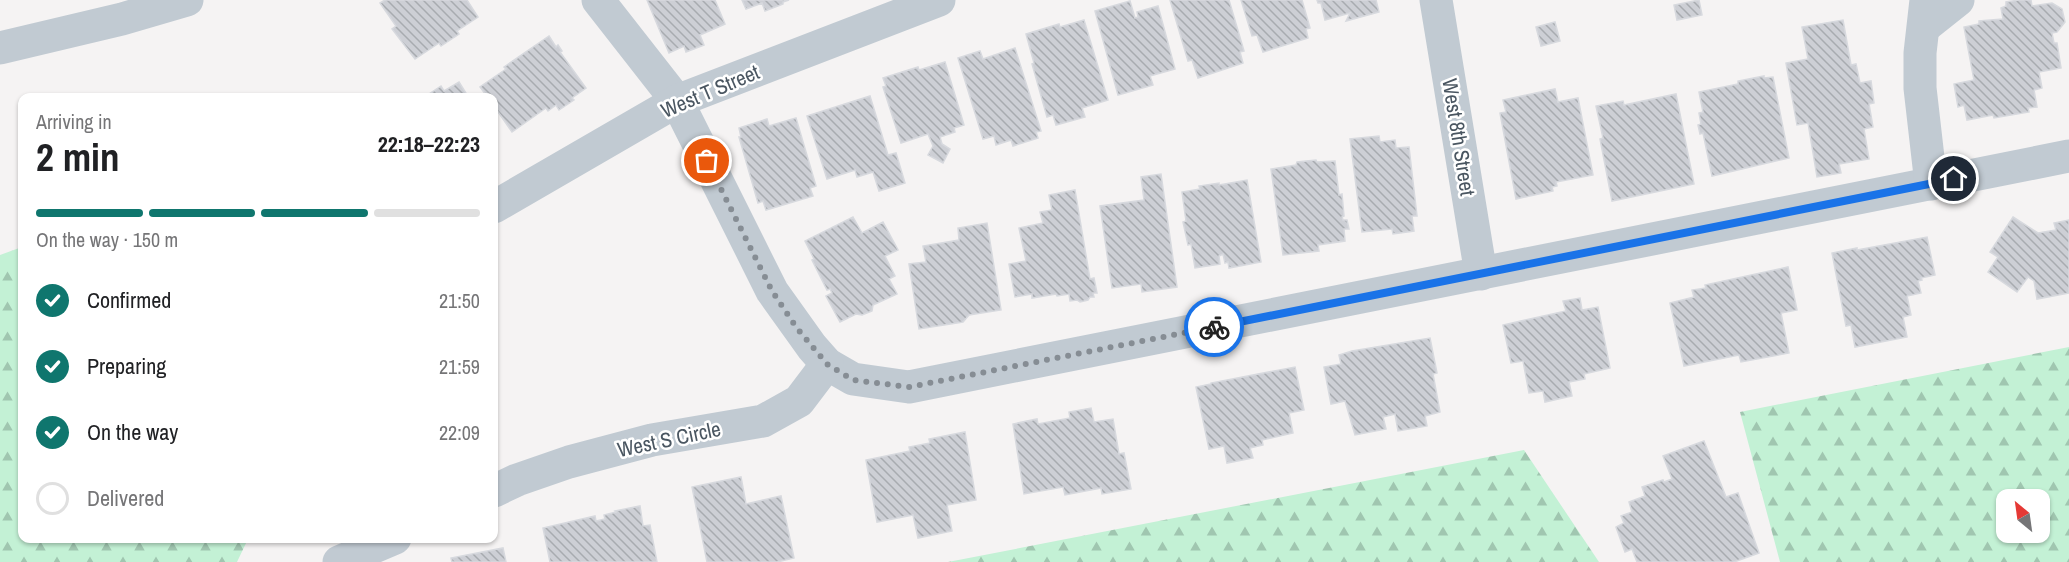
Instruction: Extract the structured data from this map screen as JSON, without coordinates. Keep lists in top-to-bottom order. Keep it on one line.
{"streets":{"street":["West T Street","West 8th Street","West S Circle"]},"north":"top left","page":{"heading":["2 min","Arriving in","22:18–22:23"],"bar":"On the way · 150 m","list":[["Confirmed","21:50"],["Preparing","21:59"],["On the way","22:09"],"Delivered"]}}
